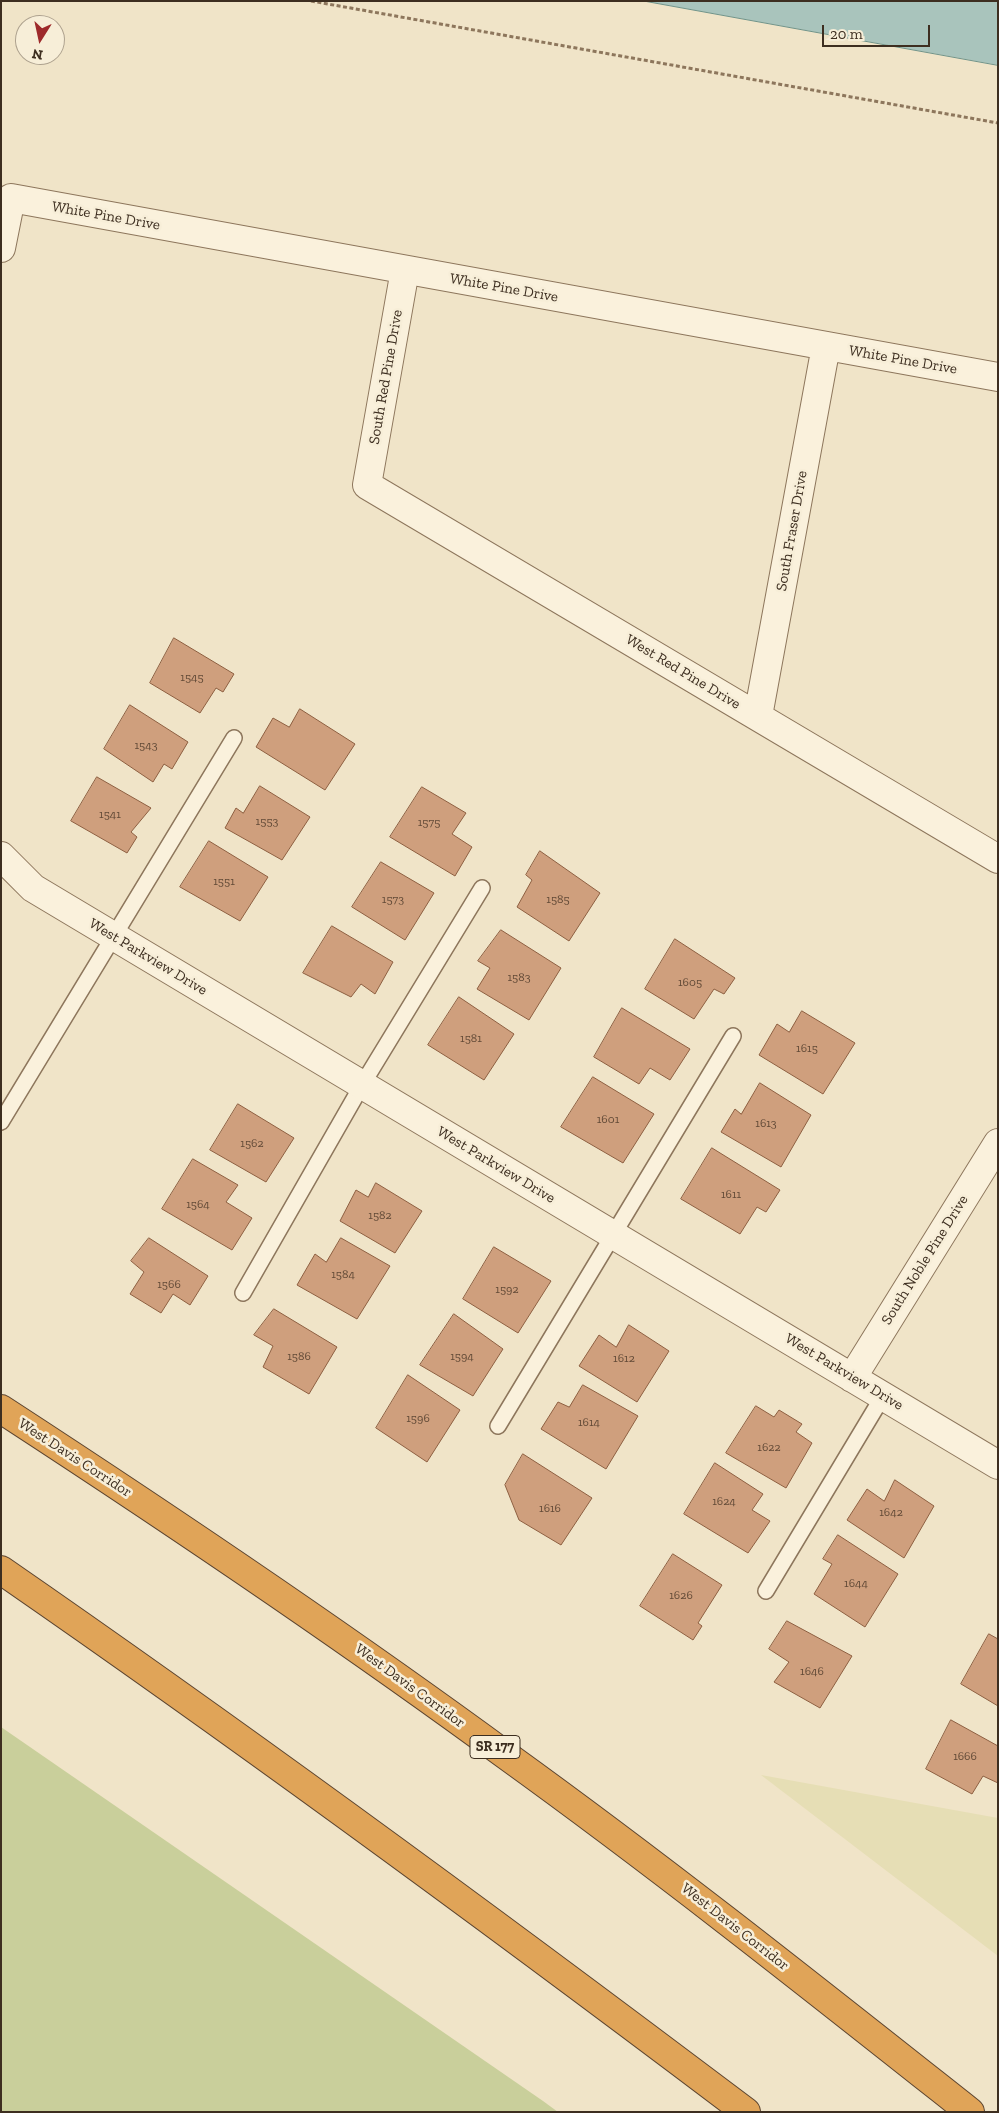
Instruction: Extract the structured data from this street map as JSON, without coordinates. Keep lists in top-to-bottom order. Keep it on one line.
{"streets":{"highway":["West Davis Corridor","SR 177"],"street":["White Pine Drive","South Red Pine Drive","South Fraser Drive","West Red Pine Drive","West Parkview Drive","South Noble Pine Drive"]},"crossings":[["White Pine Drive","South Red Pine Drive"],["White Pine Drive","South Fraser Drive"],["South Red Pine Drive","West Red Pine Drive"],["South Fraser Drive","West Red Pine Drive"],["West Parkview Drive","South Noble Pine Drive"]],"house_numbers":["1545","1543","1541","1553","1575","1551","1573","1585","1583","1605","1581","1615","1601","1613","1562","1611","1564","1582","1584","1566","1592","1586","1594","1612","1596","1614","1622","1624","1616","1642","1644","1626","1646","1666"],"scale_bar":"20 m","north":"bottom"}
